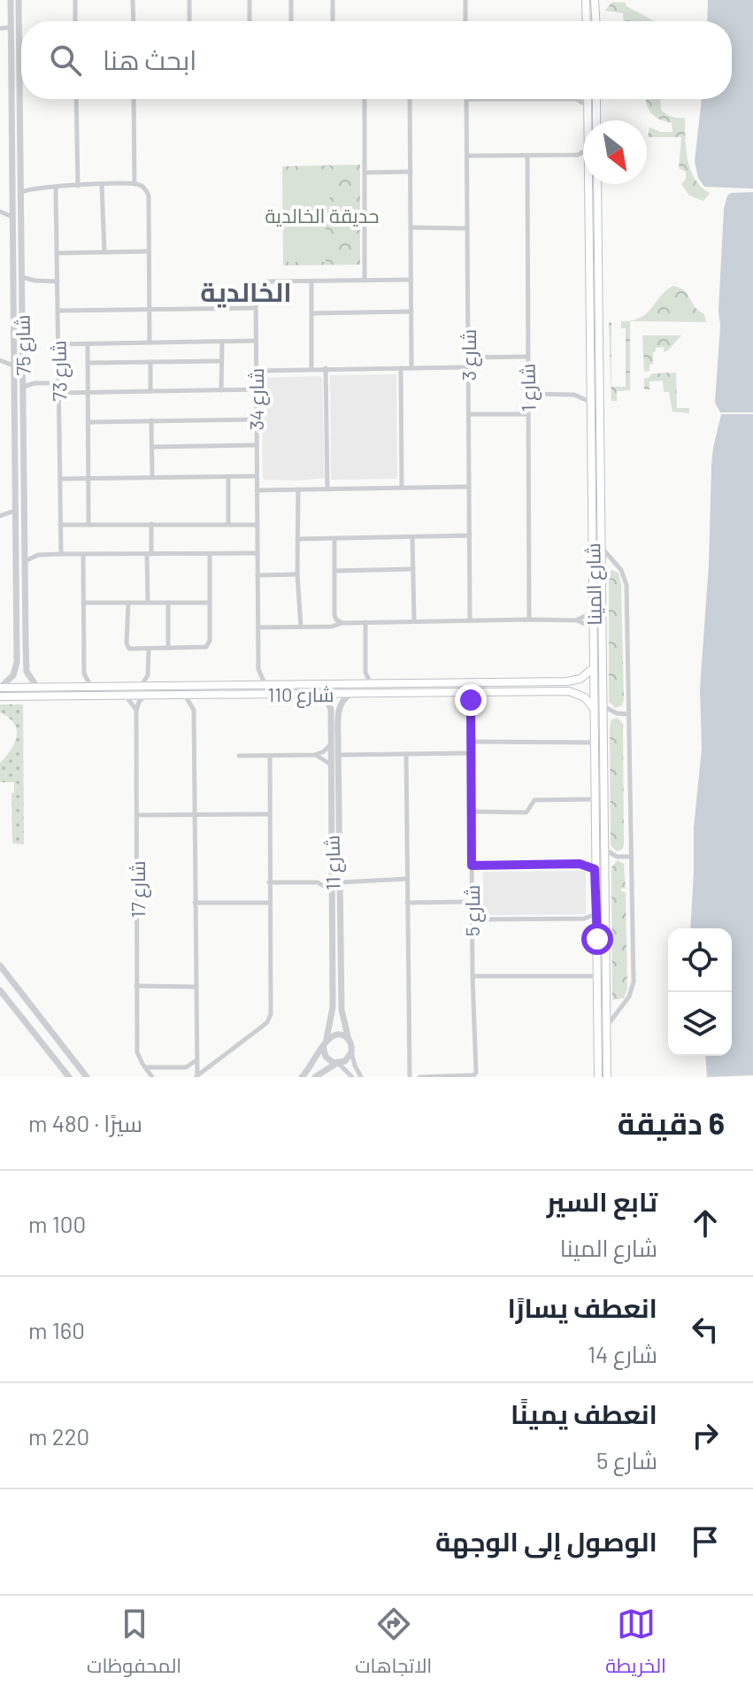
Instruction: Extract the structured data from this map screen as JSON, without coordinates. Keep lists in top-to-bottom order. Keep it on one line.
{"streets":{"main road":["شارع المينا","شارع 110"],"street":["شارع 75","شارع 3","شارع 73","شارع 1","شارع 34","شارع 11","شارع 17","شارع 5"]},"crossings":[["شارع 34","شارع 110"],["شارع 110","شارع 11"],["شارع 110","شارع 5"]],"districts":["الخالدية"],"parks":["حديقة الخالدية"],"north":"bottom right","page":{"search":"ابحث هنا","heading":["6 دقيقة","سيرًا · 480 m"],"list":[["تابع السير","شارع المينا","100 m"],["انعطف يسارًا","شارع 14","160 m"],["انعطف يمينًا","شارع 5","220 m"],"الوصول إلى الوجهة"],"nav":["الخريطة","الاتجاهات","المحفوظات"]}}
